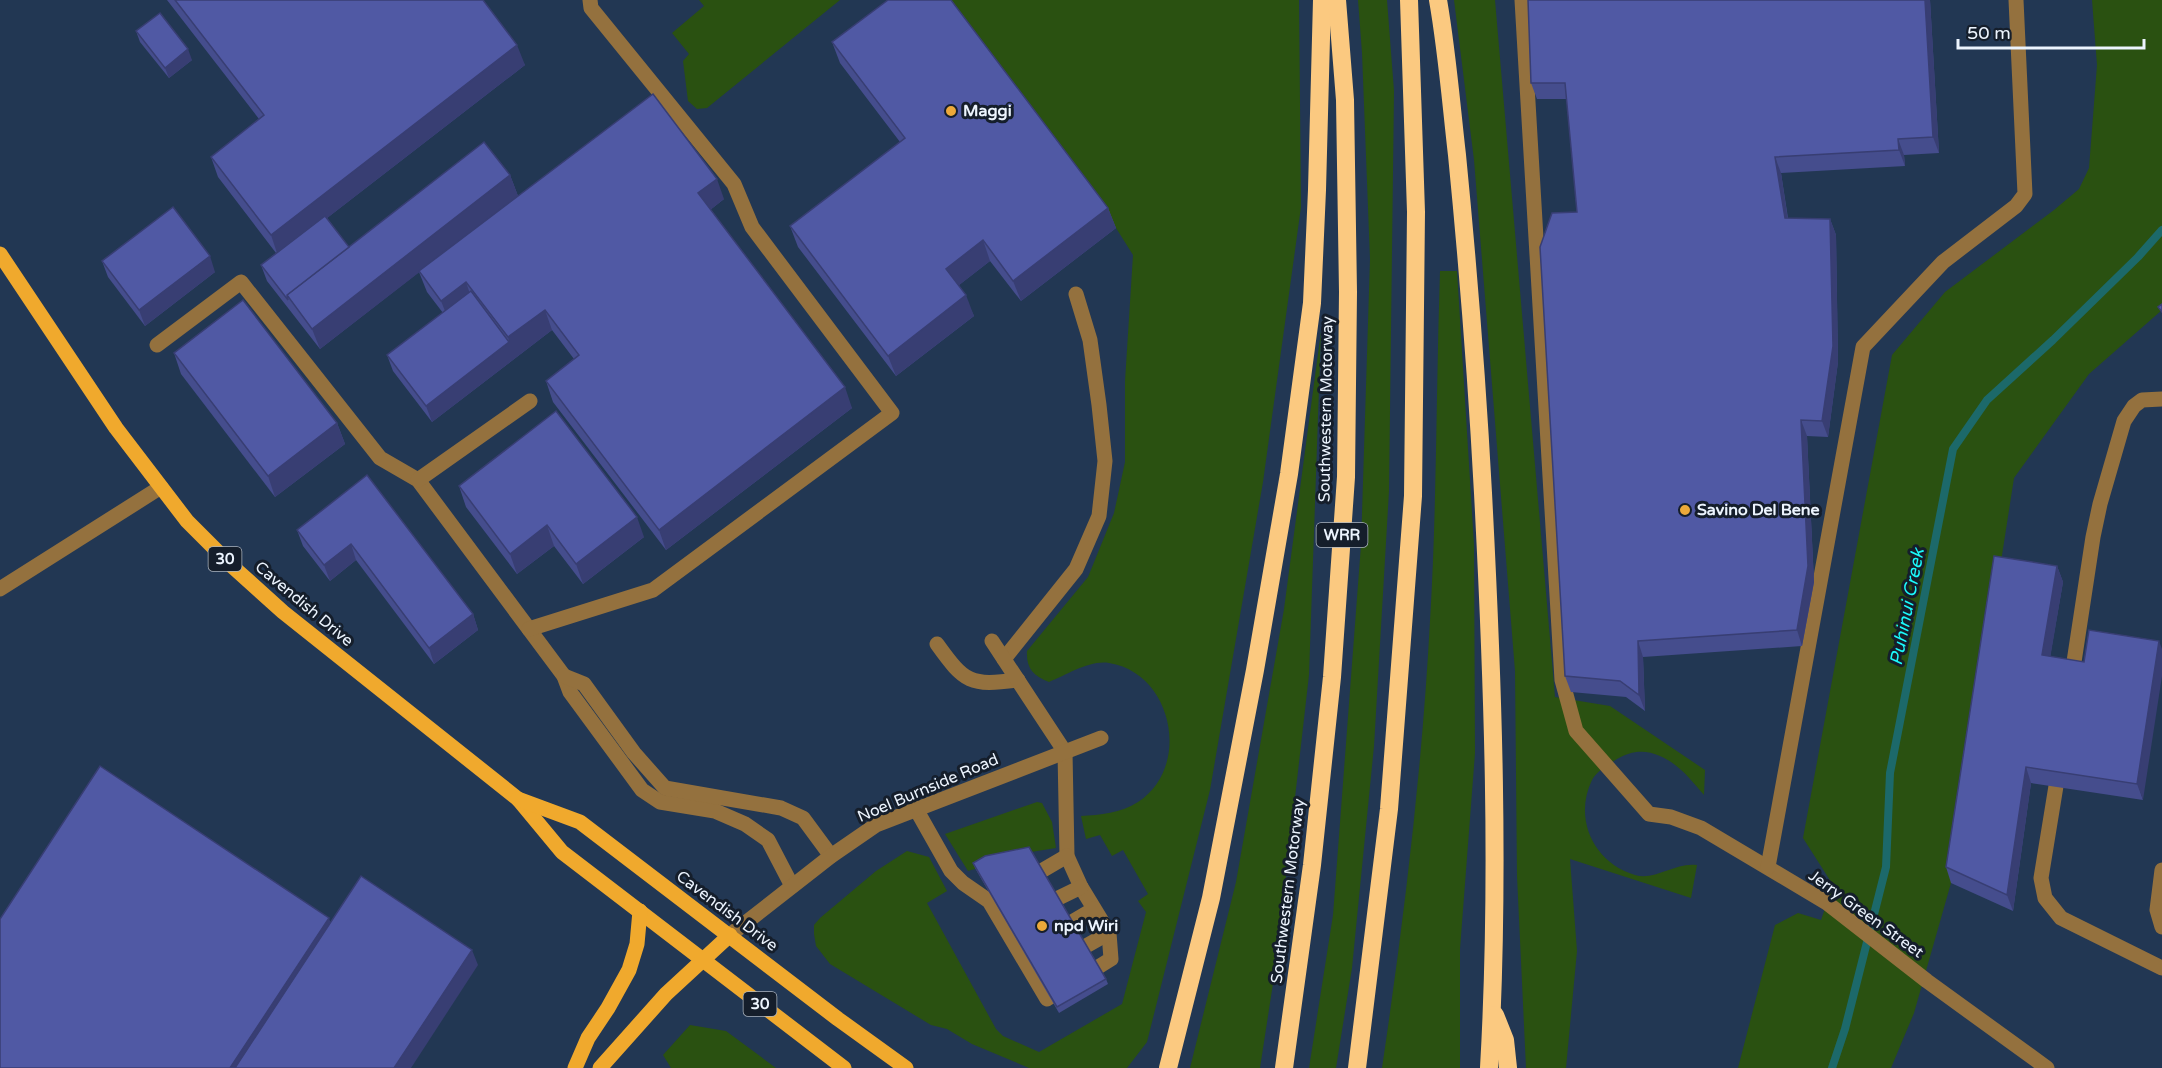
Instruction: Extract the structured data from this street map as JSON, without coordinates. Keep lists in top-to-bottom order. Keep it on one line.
{"streets":{"highway":["Southwestern Motorway","WRR"],"main road":["30","Cavendish Drive","Noel Burnside Road"],"street":["Jerry Green Street"]},"crossings":[["Cavendish Drive","Noel Burnside Road"]],"water":["Puhinui Creek"],"places":["Maggi","Savino Del Bene","npd Wiri"],"scale_bar":"50 m"}
